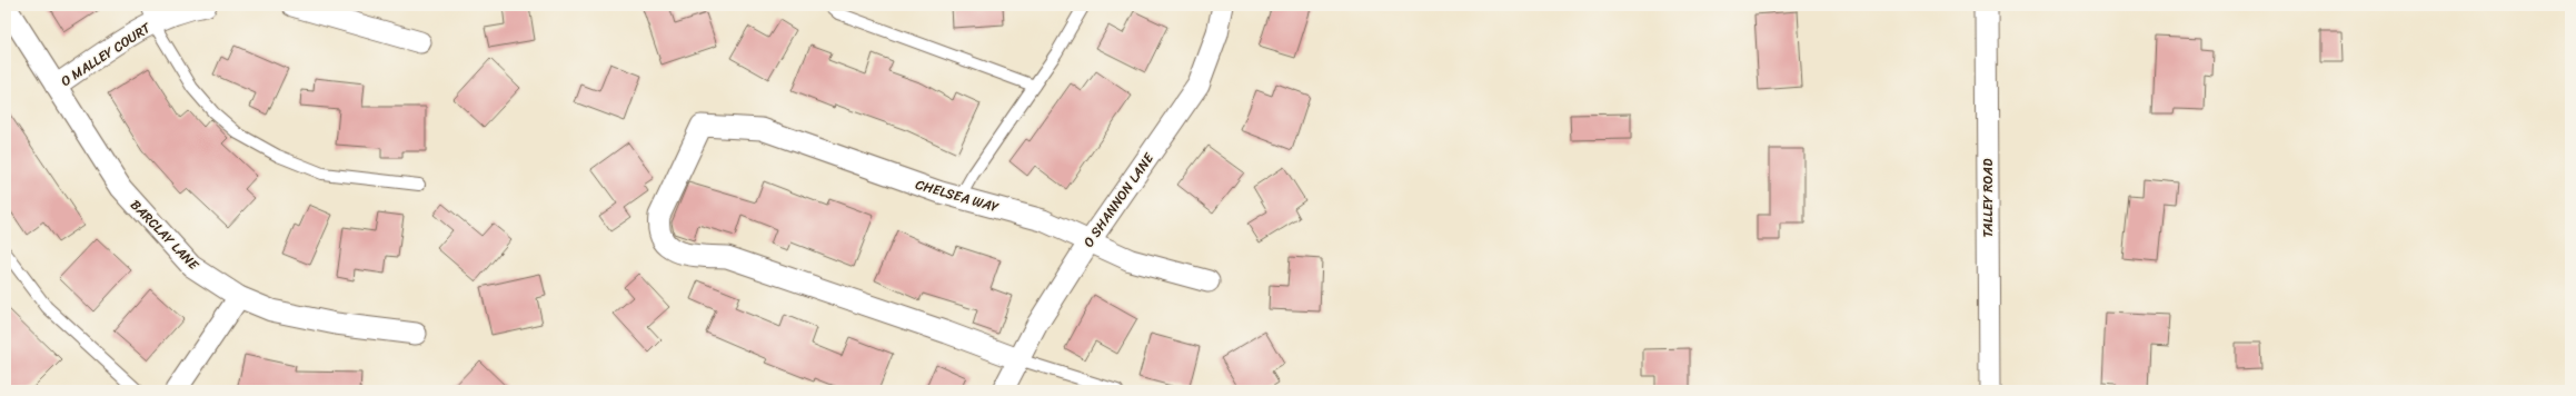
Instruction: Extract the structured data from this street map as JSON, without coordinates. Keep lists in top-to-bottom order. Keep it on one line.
{"streets":{"street":["O MALLEY COURT","CHELSEA WAY","TALLEY ROAD","O SHANNON LANE","BARCLAY LANE"]},"crossings":[["O MALLEY COURT","BARCLAY LANE"],["CHELSEA WAY","O SHANNON LANE"]]}
